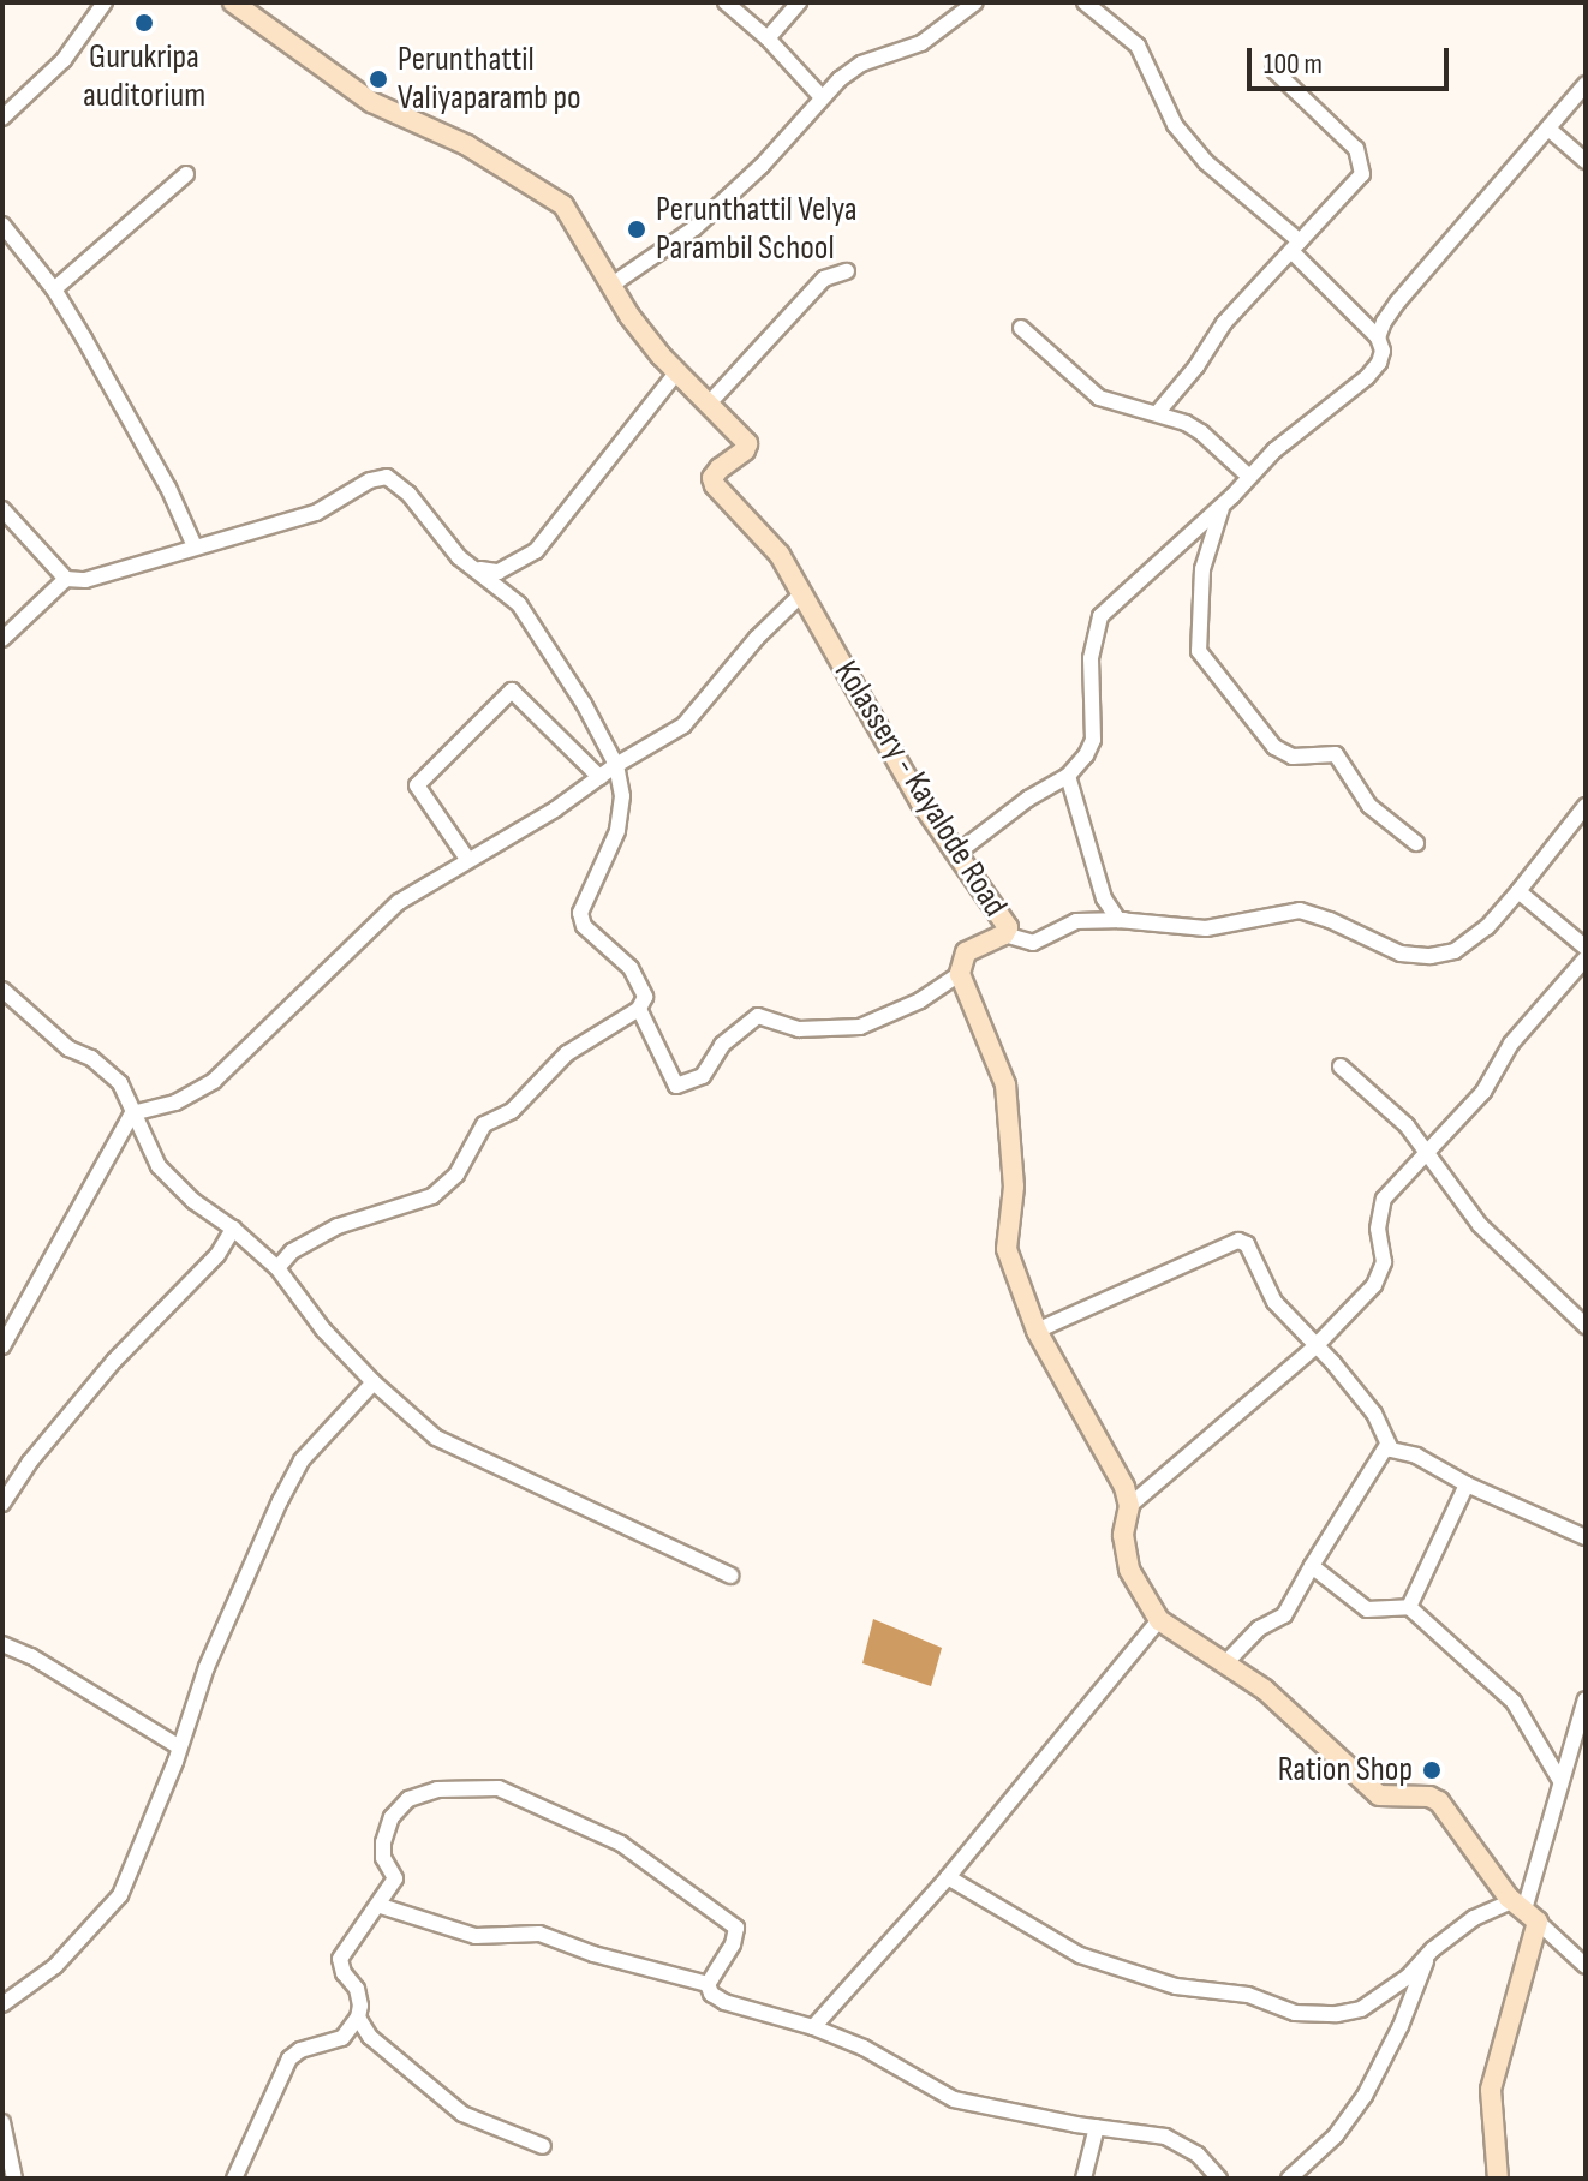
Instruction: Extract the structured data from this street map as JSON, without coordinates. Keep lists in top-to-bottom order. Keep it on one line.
{"streets":{"main road":["Kolassery - Kayalode Road"]},"places":["Gurukripa auditorium","Perunthattil Valiyaparamb po","Perunthattil Velya Parambil School","Ration Shop"],"scale_bar":"100 m"}
